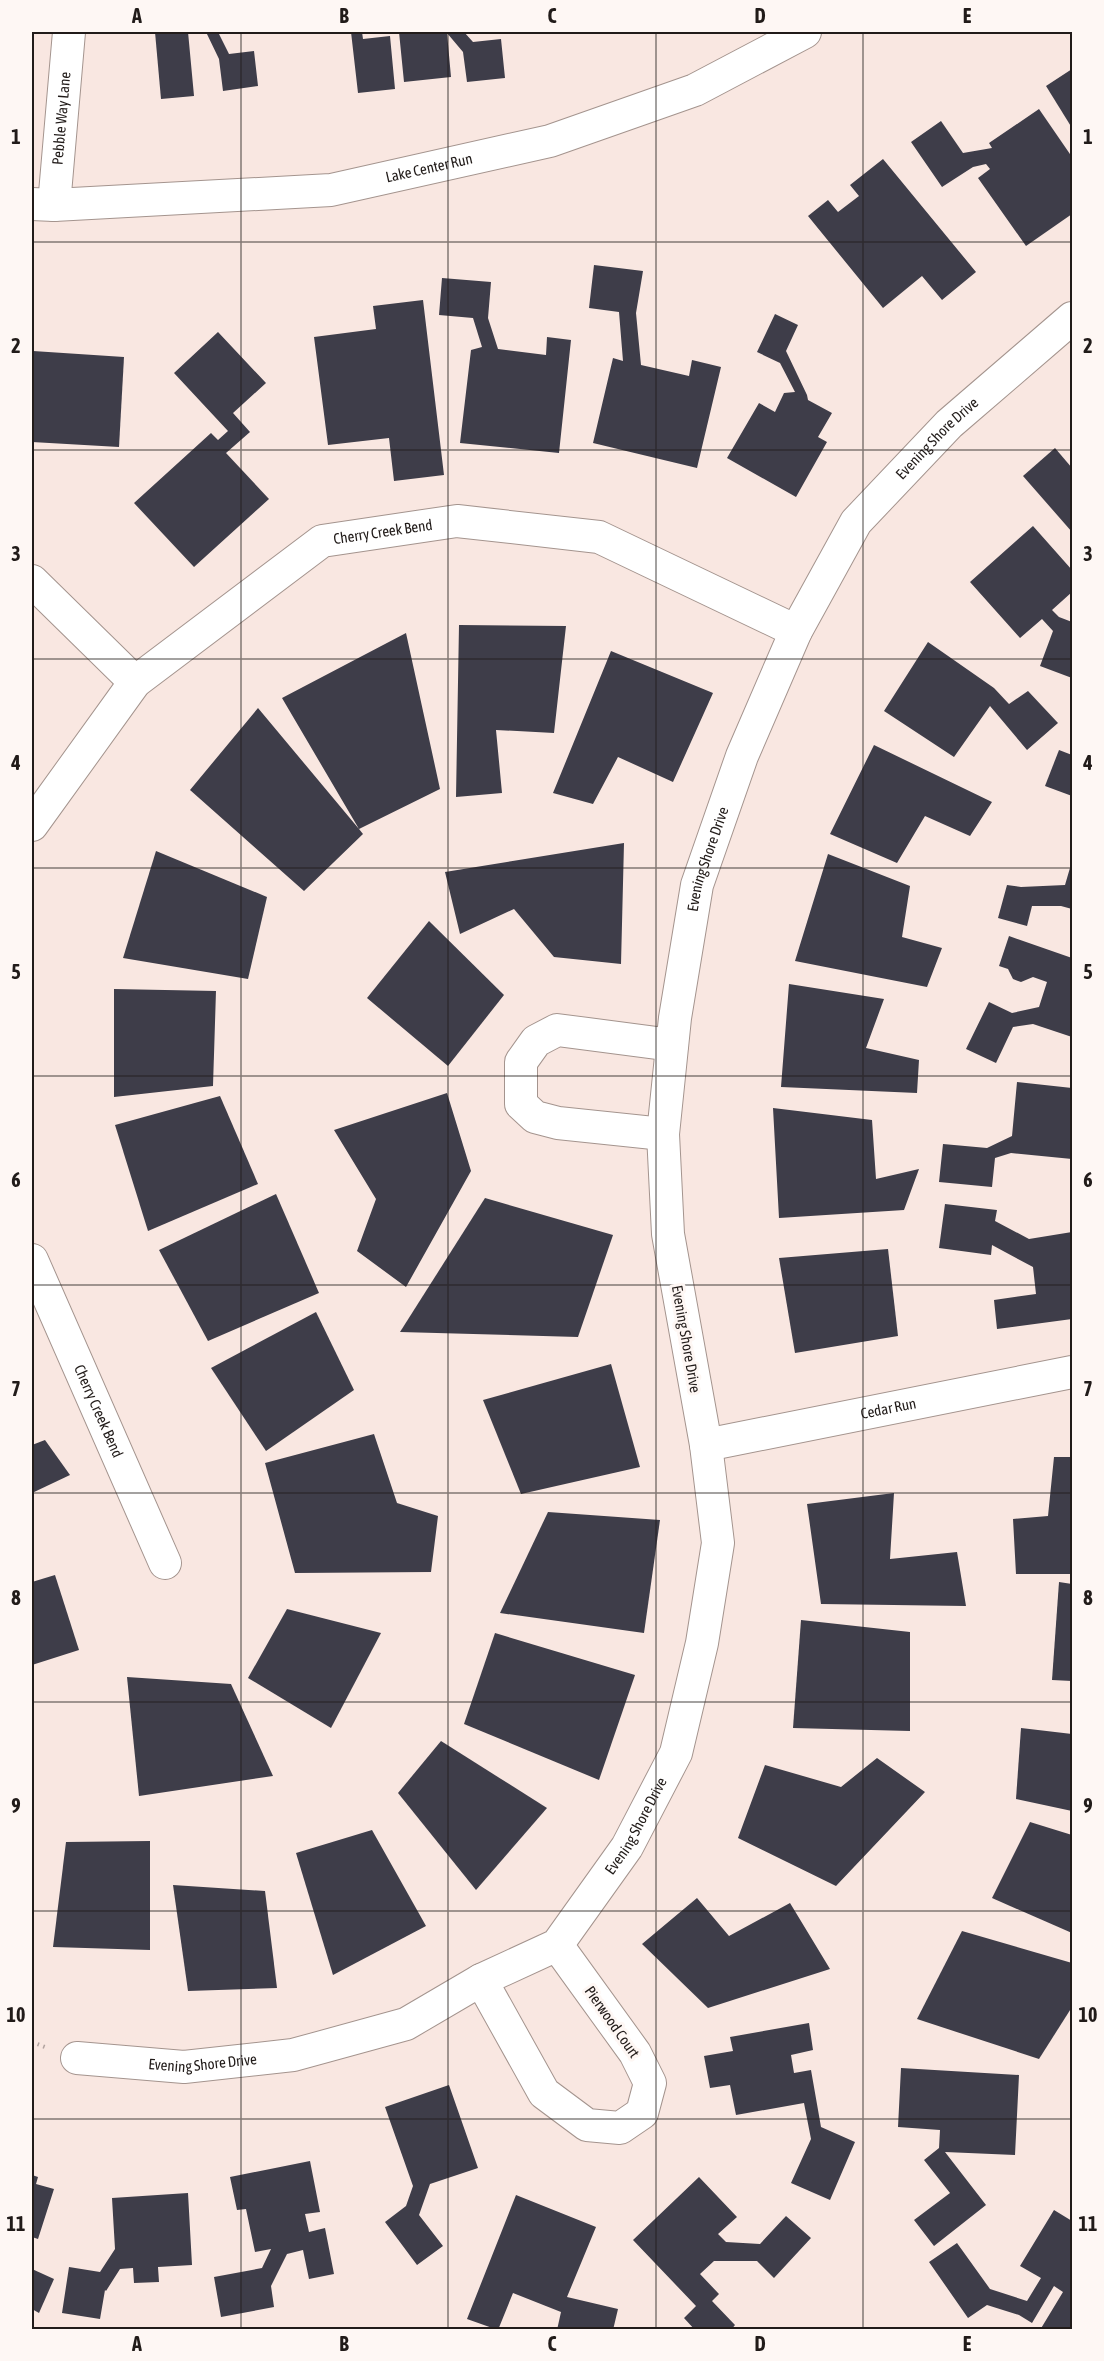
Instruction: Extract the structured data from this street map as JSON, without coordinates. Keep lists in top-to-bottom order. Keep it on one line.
{"streets":{"street":["Pebble Way Lane","Lake Center Run","Evening Shore Drive","Cherry Creek Bend","Cedar Run","Pierwood Court"]},"crossings":[["Pebble Way Lane","Lake Center Run"],["Evening Shore Drive","Cherry Creek Bend"],["Evening Shore Drive","Cedar Run"],["Evening Shore Drive","Pierwood Court"]],"grid":{"columns":["A","B","C","D","E"],"rows":["1","2","3","4","5","6","7","8","9","10","11"]}}
